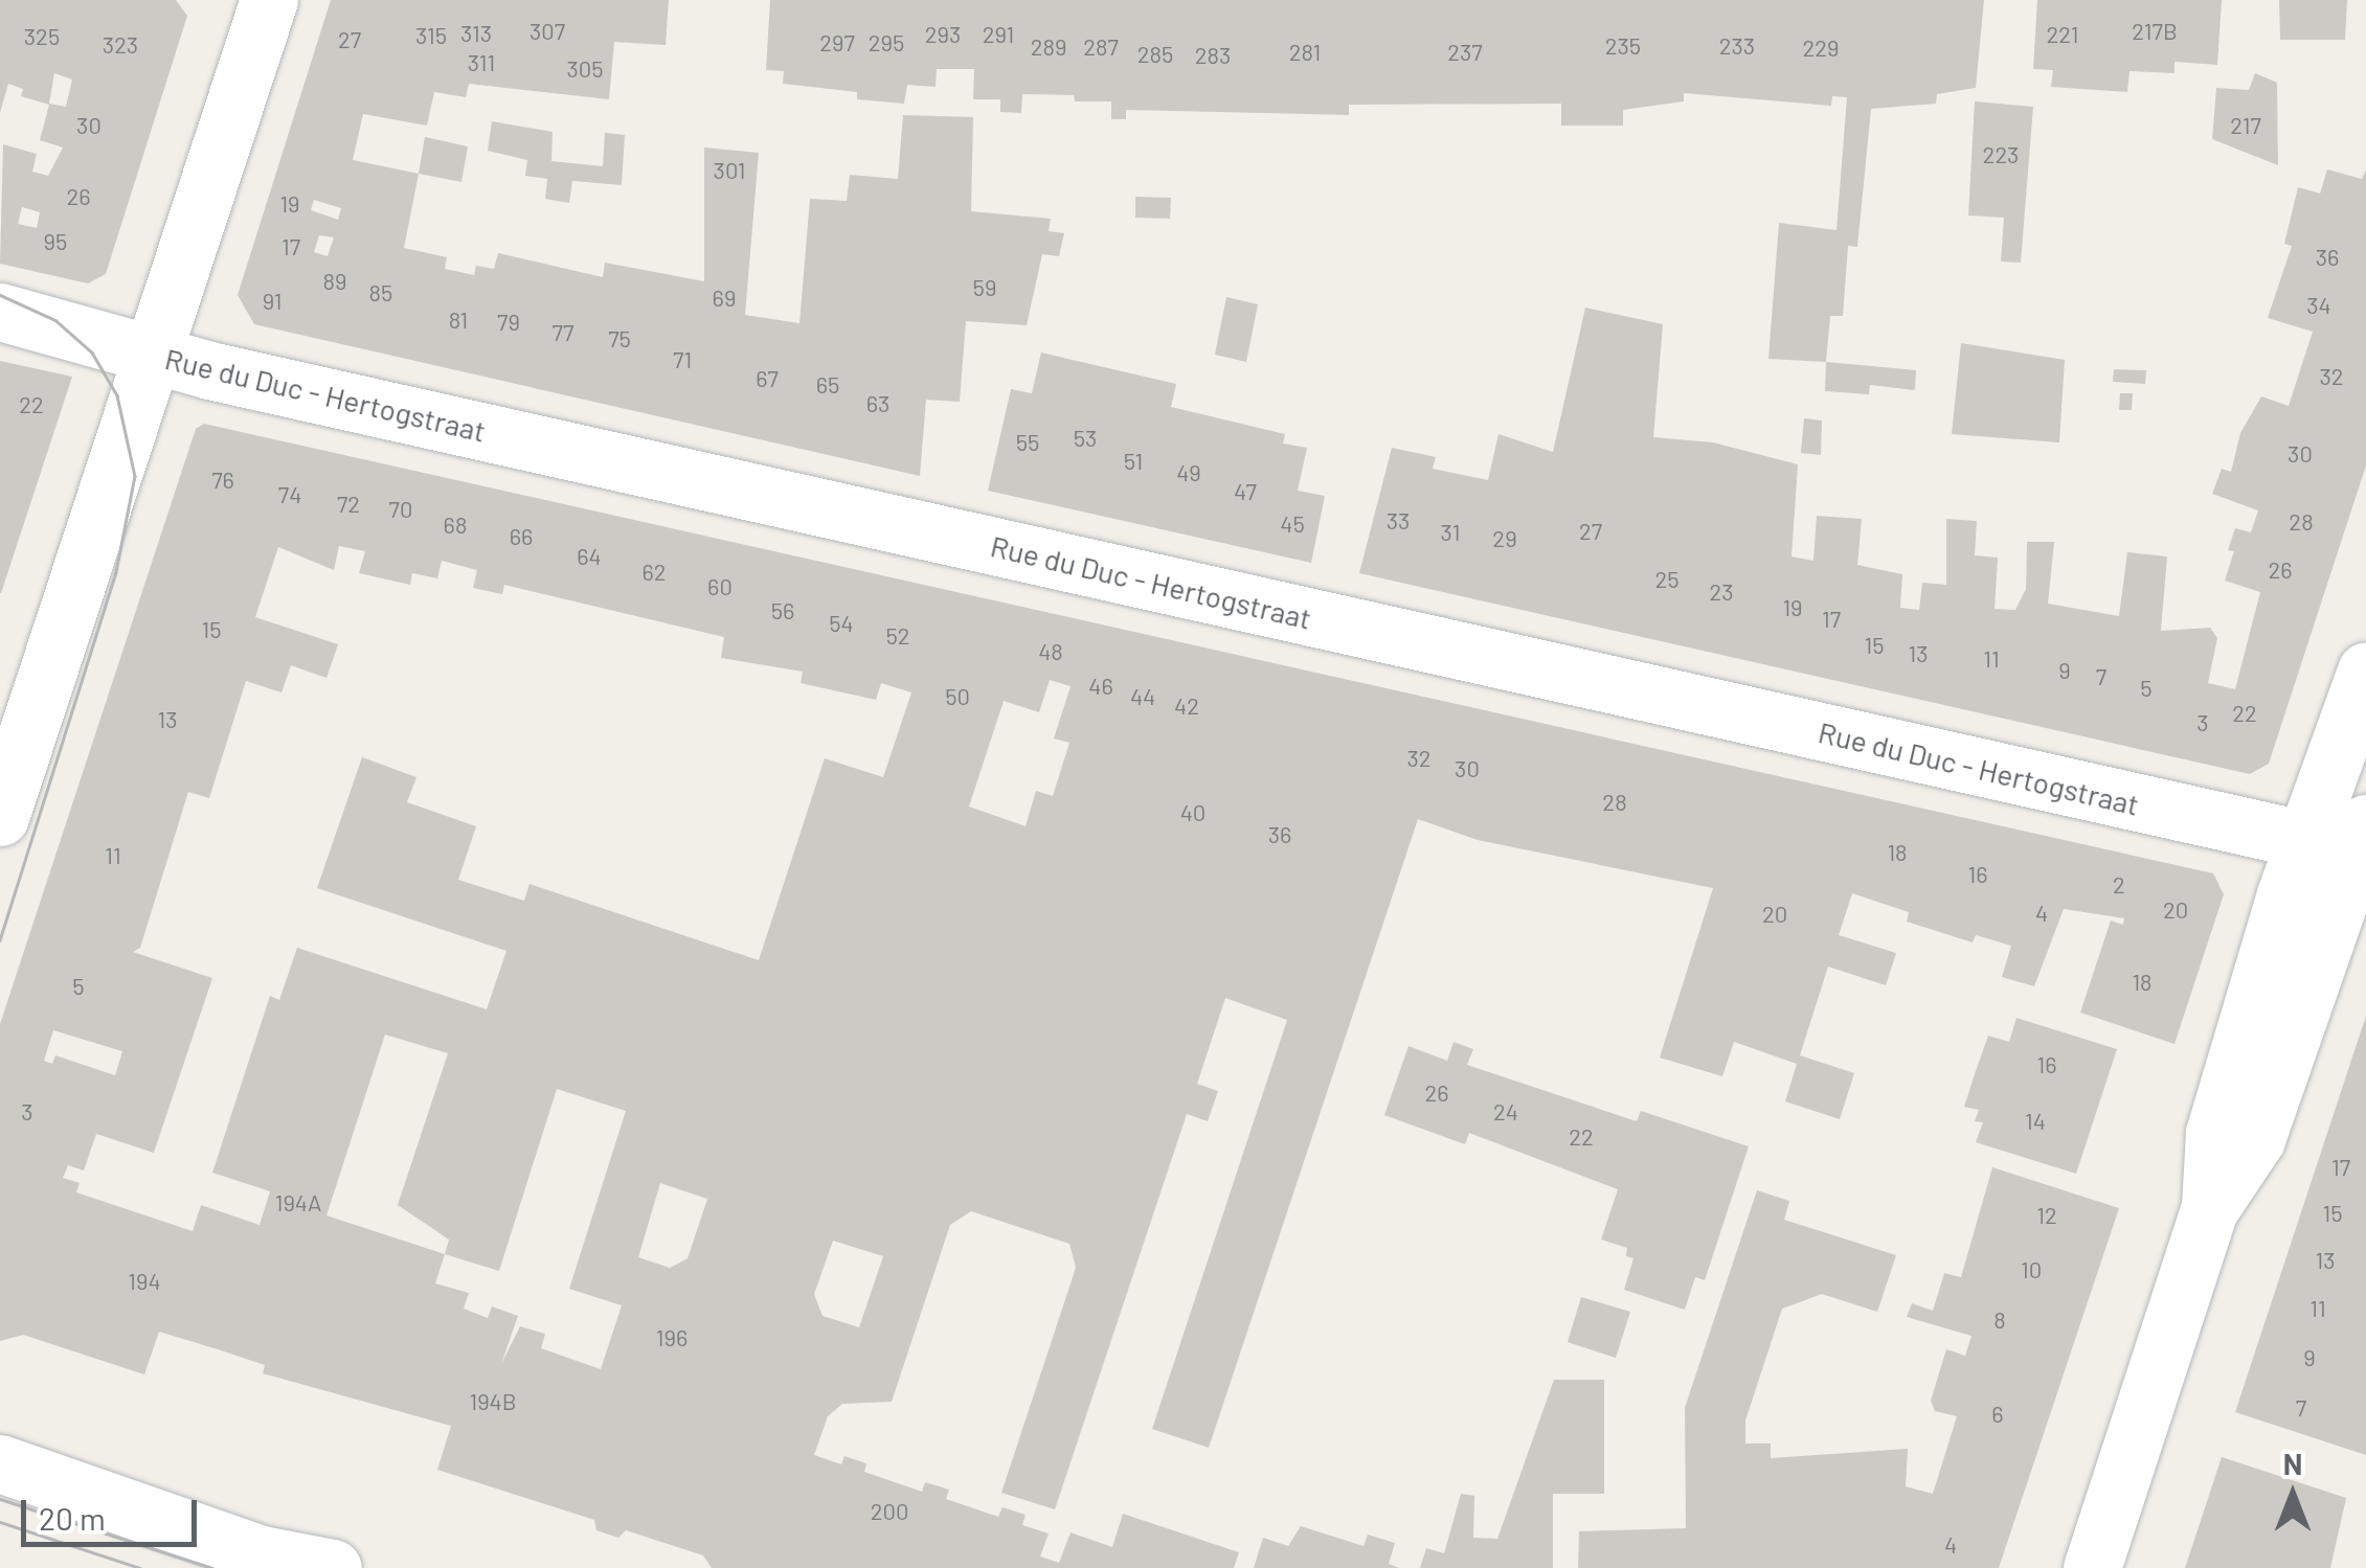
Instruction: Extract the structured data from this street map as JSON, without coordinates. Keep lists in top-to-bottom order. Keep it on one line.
{"streets":{"street":["Rue du Duc - Hertogstraat"]},"house_numbers":["307","217B","313","293","291","221","315","325","27","297","295","323","235","233","289","287","229","281","237","285","283","311","305","30","217","223","301","26","19","95","17","36","89","59","85","69","91","34","81","79","77","75","71","32","67","65","63","22","53","55","30","51","49","76","47","74","72","70","33","28","45","68","27","31","66","29","64","26","62","25","60","23","19","56","17","54","15","52","15","48","13","11","9","7","46","5","50","44","42","22","13","3","32","30","28","40","36","18","11","16","2","20","4","20","18","5","16","26","3","24","14","22","17","194A","15","12","13","10","194","11","8","196","9","194B","7","6","200","4"],"scale_bar":"20 m","north":"top"}
